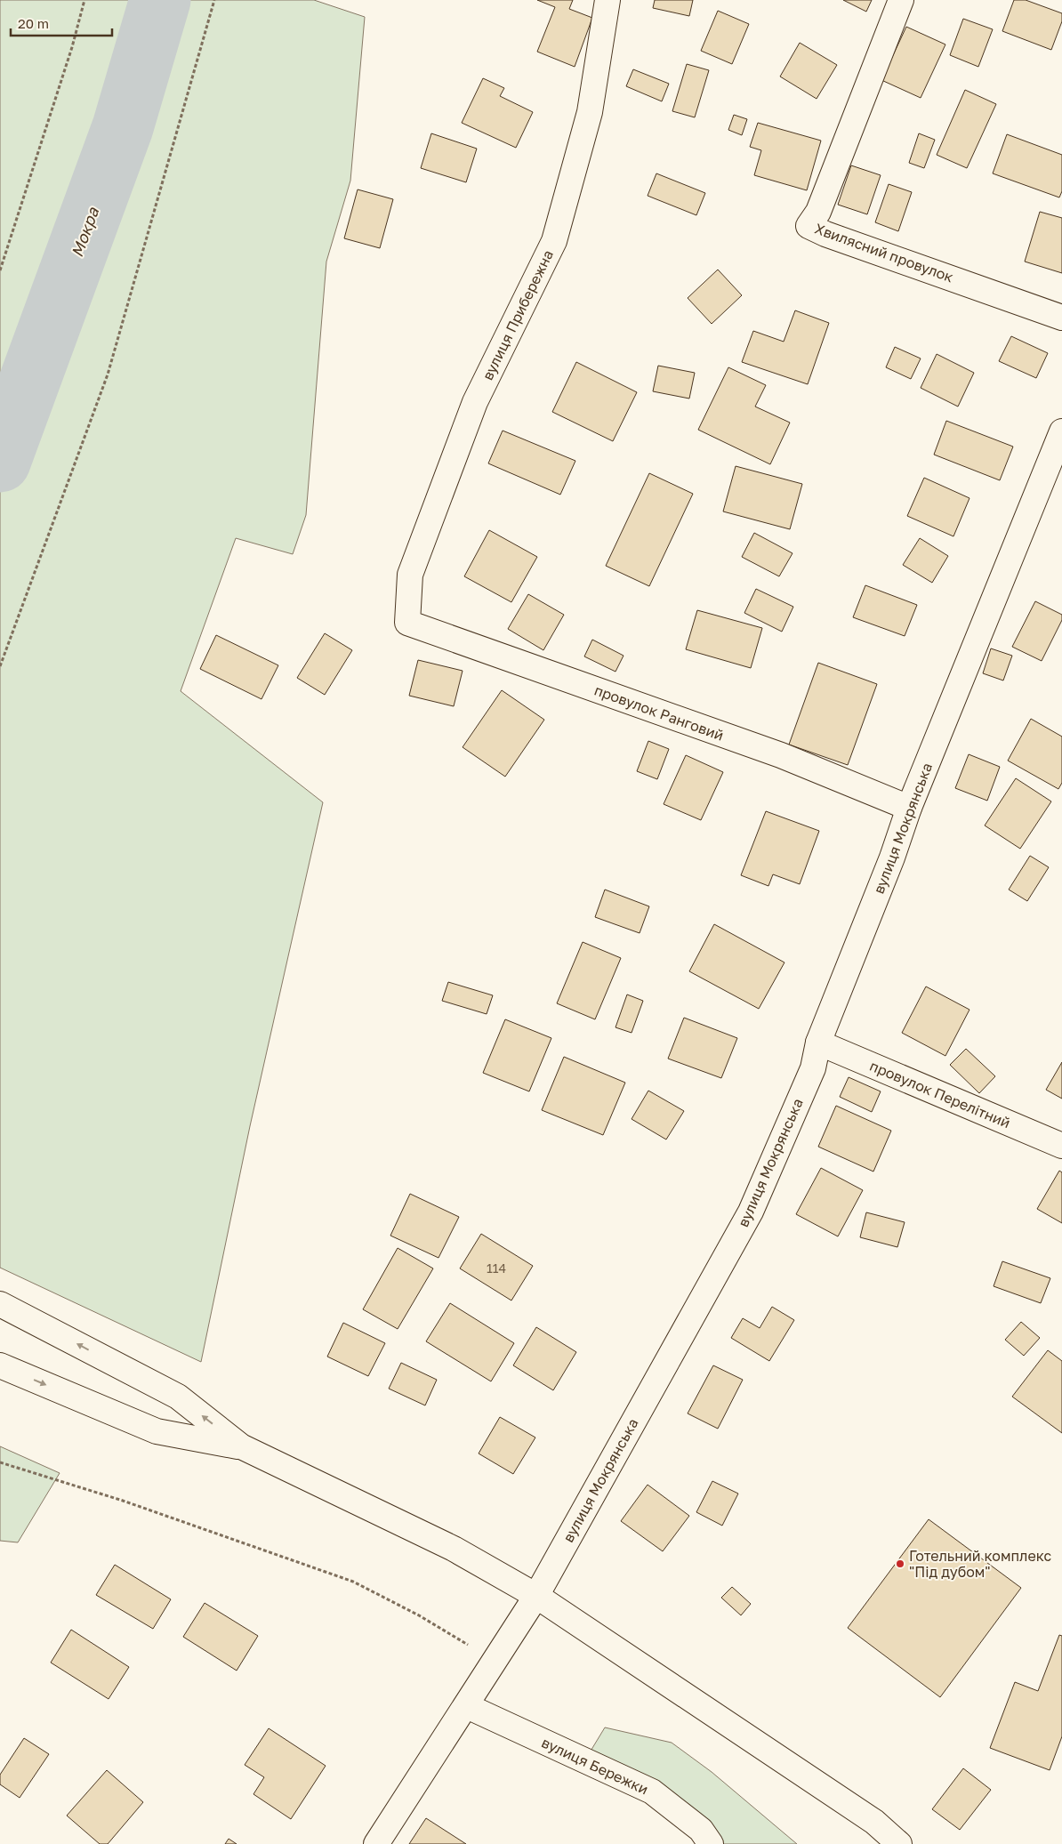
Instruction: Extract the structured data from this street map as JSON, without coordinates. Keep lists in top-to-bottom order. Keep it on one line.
{"streets":{"main road":["Хвилясний провулок","вулиця Прибережна","провулок Ранговий","вулиця Мокрянська","провулок Перелітний","вулиця Бережки"]},"crossings":[["вулиця Прибережна","провулок Ранговий"],["провулок Ранговий","вулиця Мокрянська"],["вулиця Мокрянська","провулок Перелітний"],["вулиця Мокрянська","вулиця Бережки"]],"water":["Мокра"],"places":["Готельний комплекс \"Під дубом\""],"house_numbers":["114"],"scale_bar":"20 m"}
